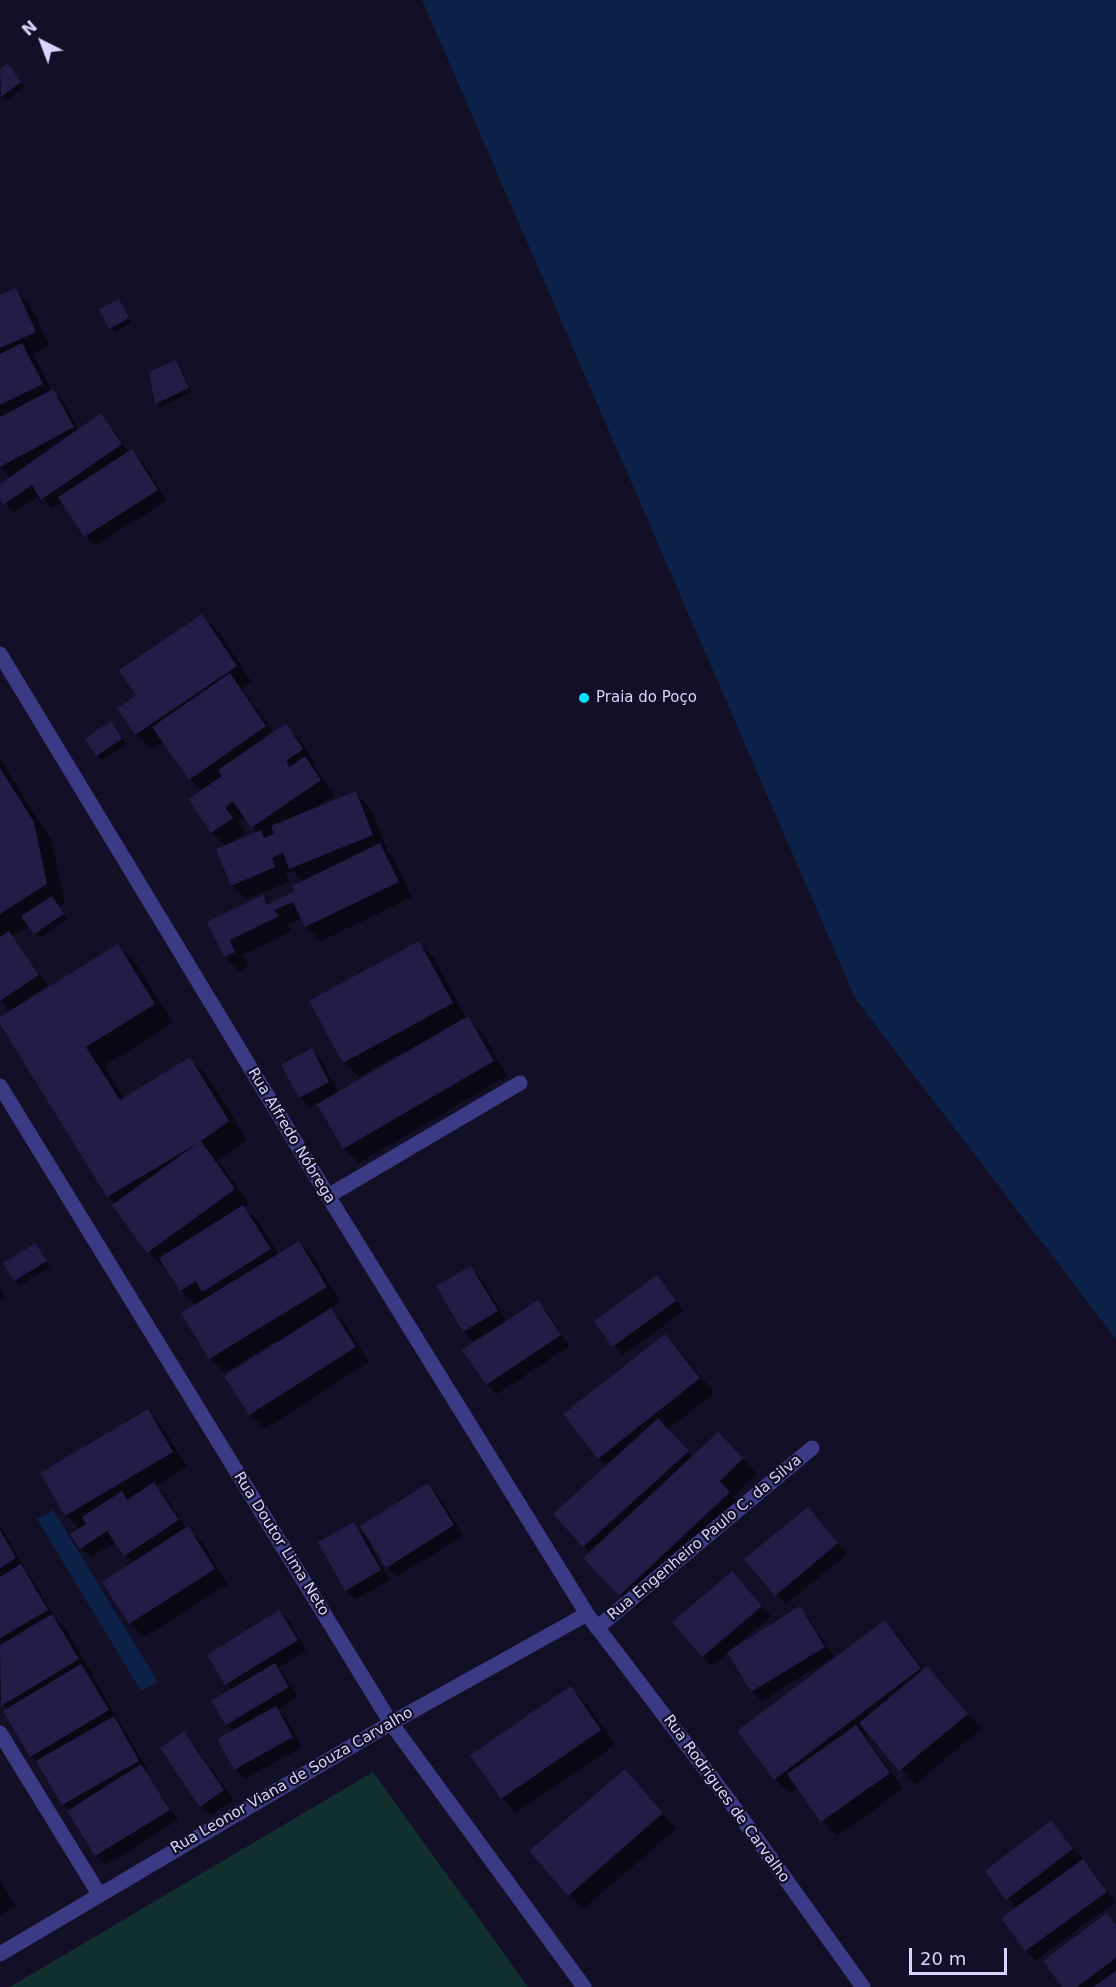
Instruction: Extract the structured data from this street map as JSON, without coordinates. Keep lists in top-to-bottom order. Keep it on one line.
{"streets":{"street":["Rua Alfredo Nóbrega","Rua Engenheiro Paulo C. da Silva","Rua Doutor Lima Neto","Rua Leonor Viana de Souza Carvalho","Rua Rodrigues de Carvalho"]},"crossings":[["Rua Alfredo Nóbrega","Rua Leonor Viana de Souza Carvalho"],["Rua Alfredo Nóbrega","Rua Rodrigues de Carvalho"],["Rua Engenheiro Paulo C. da Silva","Rua Rodrigues de Carvalho"],["Rua Doutor Lima Neto","Rua Leonor Viana de Souza Carvalho"],["Rua Leonor Viana de Souza Carvalho","Rua Rodrigues de Carvalho"]],"places":["Praia do Poço"],"scale_bar":"20 m","north":"top left"}
